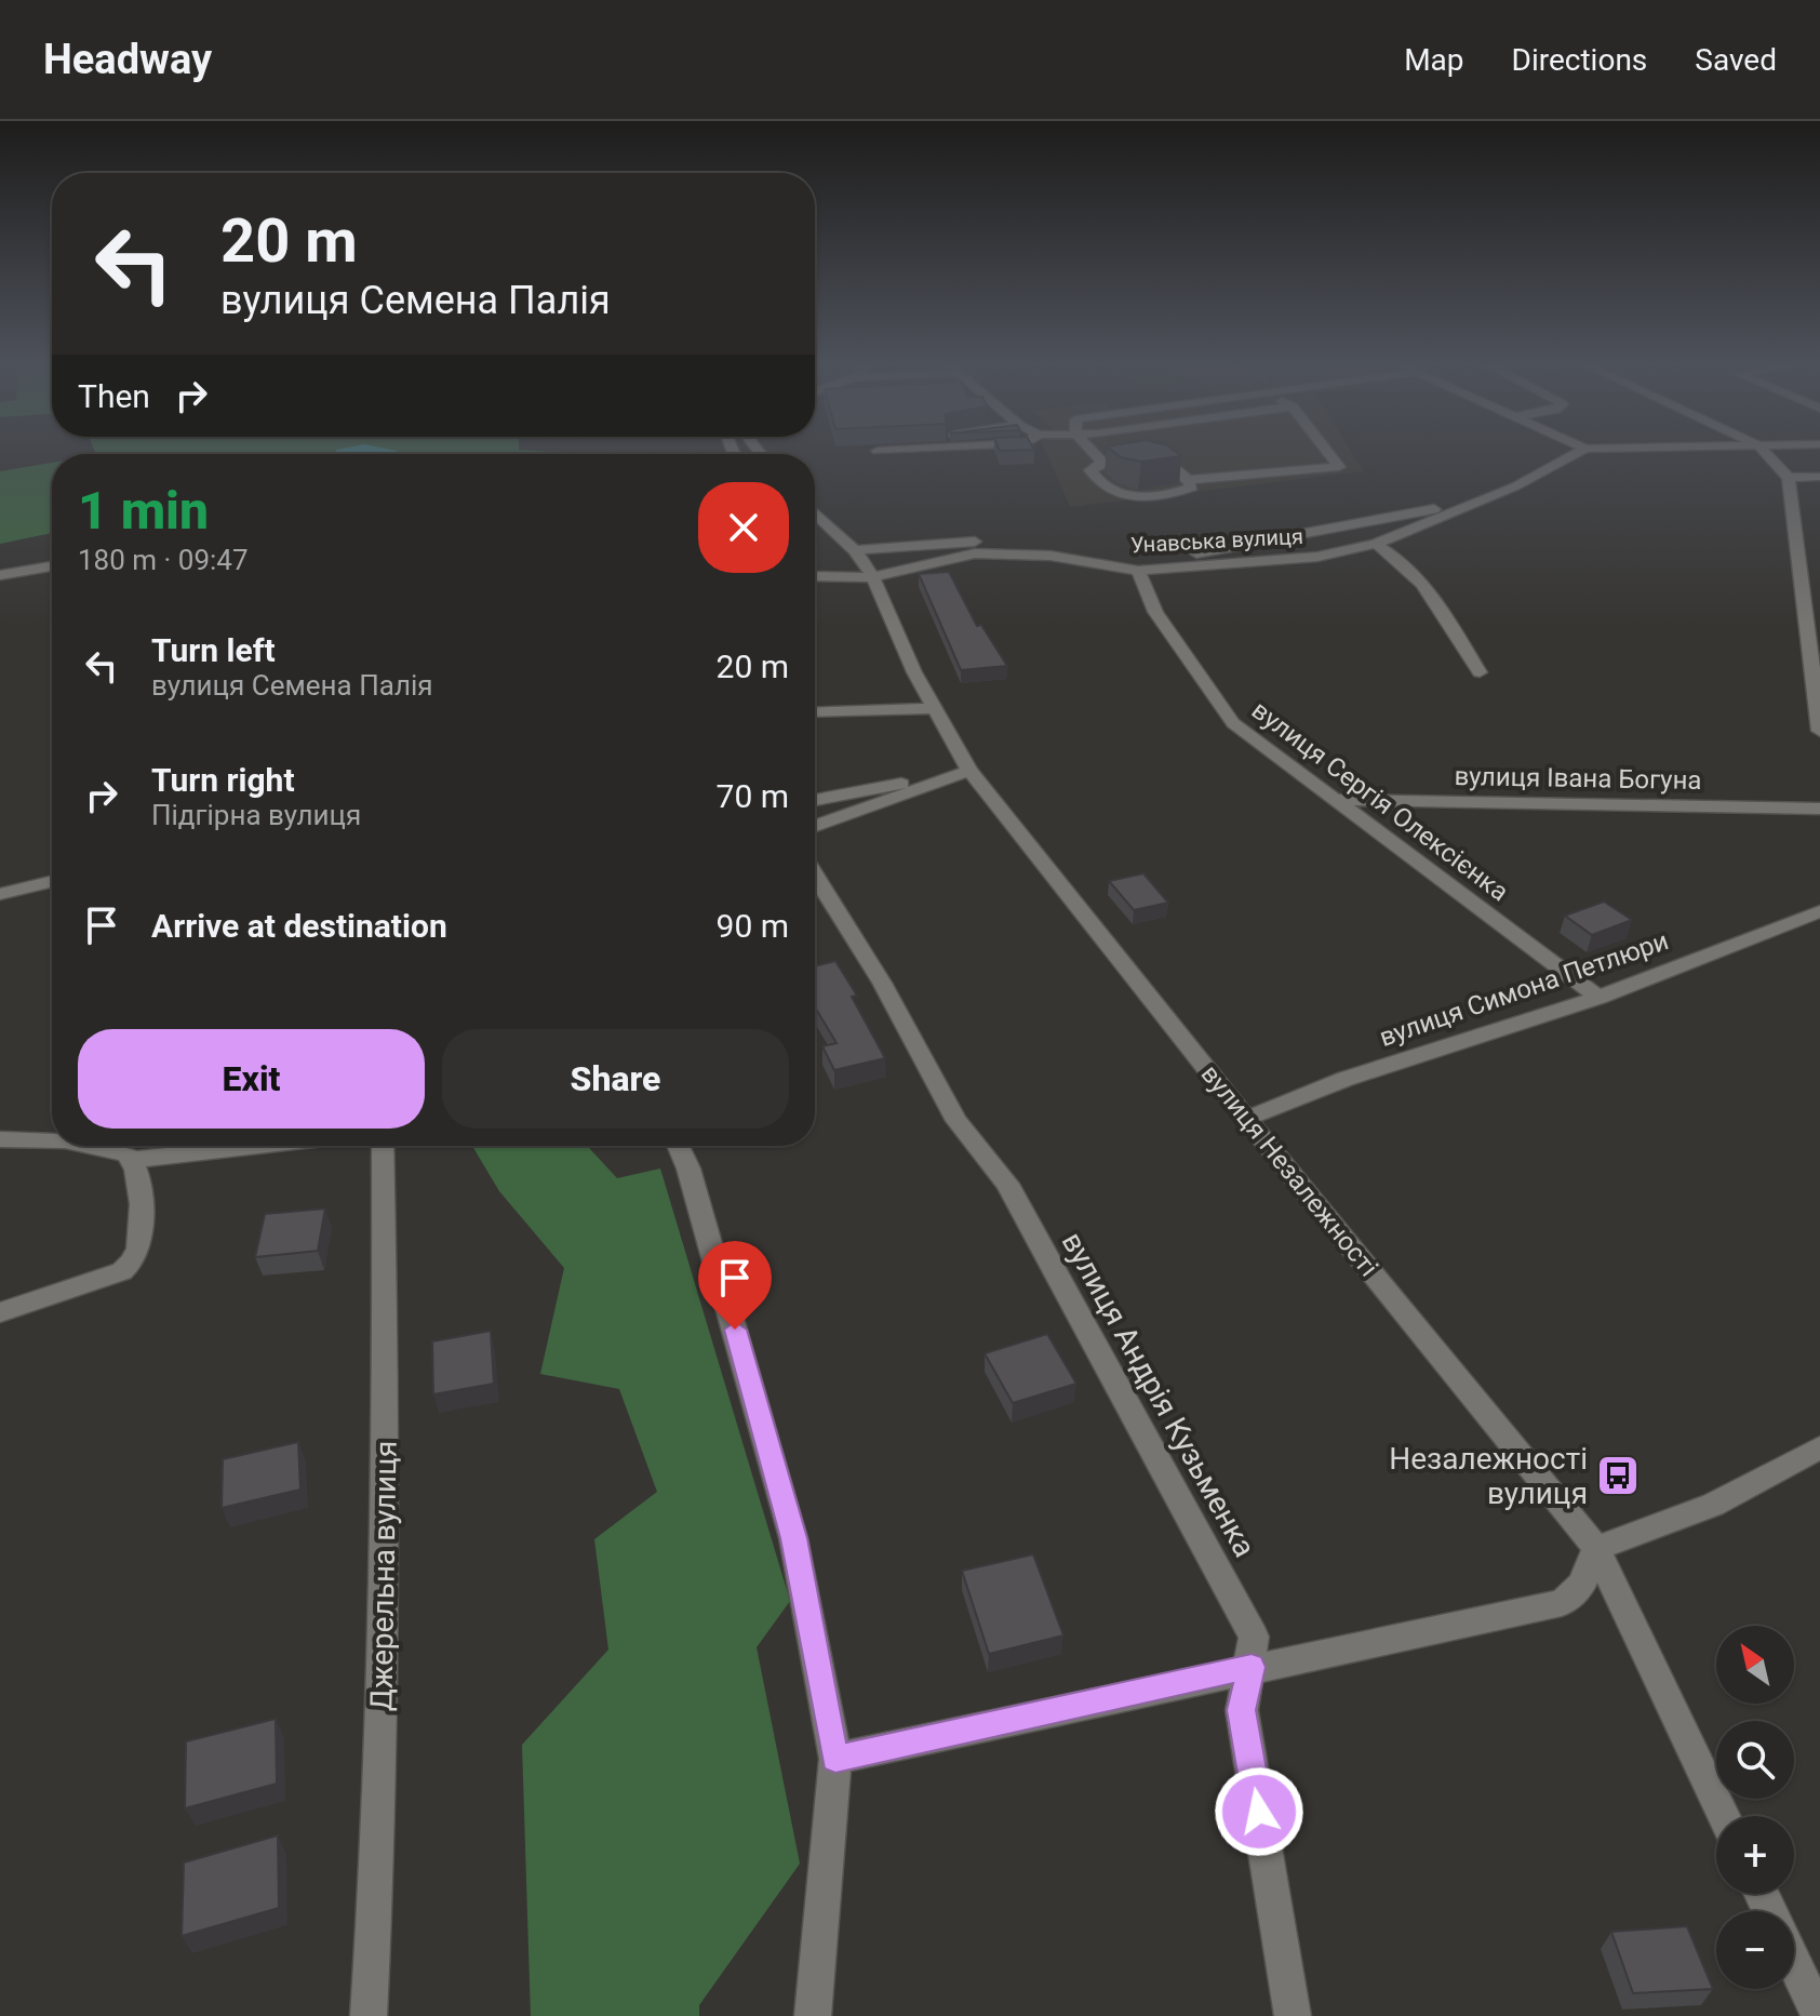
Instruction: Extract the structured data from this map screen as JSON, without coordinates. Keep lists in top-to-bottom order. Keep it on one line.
{"streets":{"street":["Унавська вулиця","вулиця Івана Богуна","вулиця Сергія Олексієнка","вулиця Симона Петлюри","вулиця Незалежності","вулиця Андрія Кузьменка","Джерельна вулиця"]},"crossings":[["Унавська вулиця","вулиця Сергія Олексієнка"],["Унавська вулиця","вулиця Незалежності"],["вулиця Івана Богуна","вулиця Сергія Олексієнка"],["вулиця Сергія Олексієнка","вулиця Симона Петлюри"],["вулиця Симона Петлюри","вулиця Незалежності"]],"places":{"bus stop":["Незалежності вулиця"]},"north":"top left","page":{"header":"Headway","nav":["Map","Directions","Saved"],"turn":["20 m","вулиця Семена Палія"],"then":"Then","heading":["1 min","180 m · 09:47"],"list":[{"name":"Turn left","note":"вулиця Семена Палія","value":"20 m"},{"name":"Turn right","note":"Підгірна вулиця","value":"70 m"},{"name":"Arrive at destination","value":"90 m"}],"buttons":["Exit","Share"],"map_buttons":["+","−"]}}
